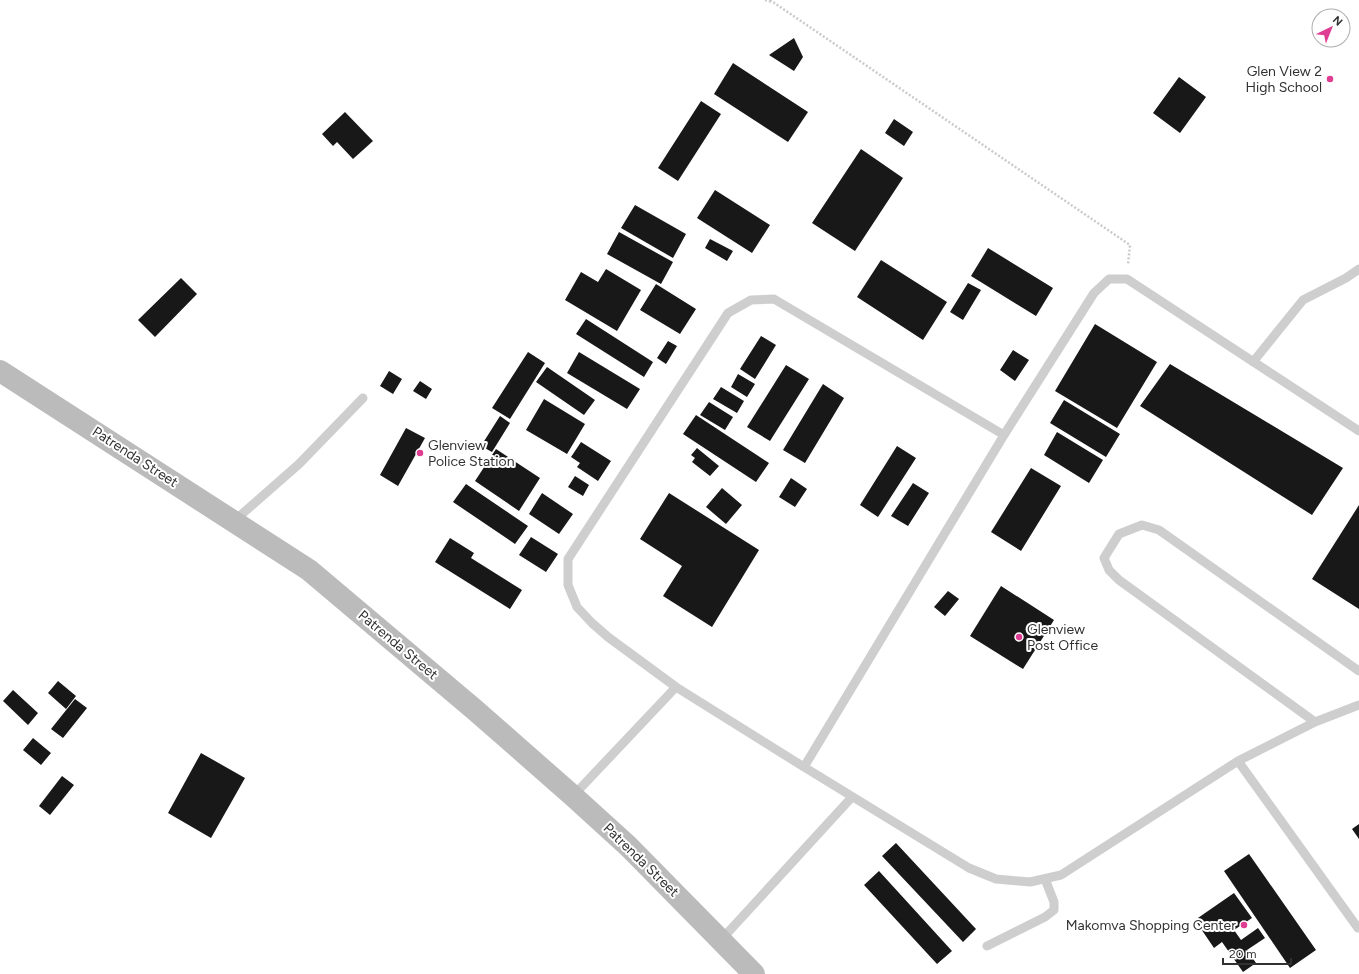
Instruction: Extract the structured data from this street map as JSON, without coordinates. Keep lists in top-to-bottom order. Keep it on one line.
{"streets":{"street":["Patrenda Street"]},"places":["Glen View 2 High School","Glenview Police Station","Glenview Post Office","Makomva Shopping Center"],"scale_bar":"20 m","north":"top right"}
